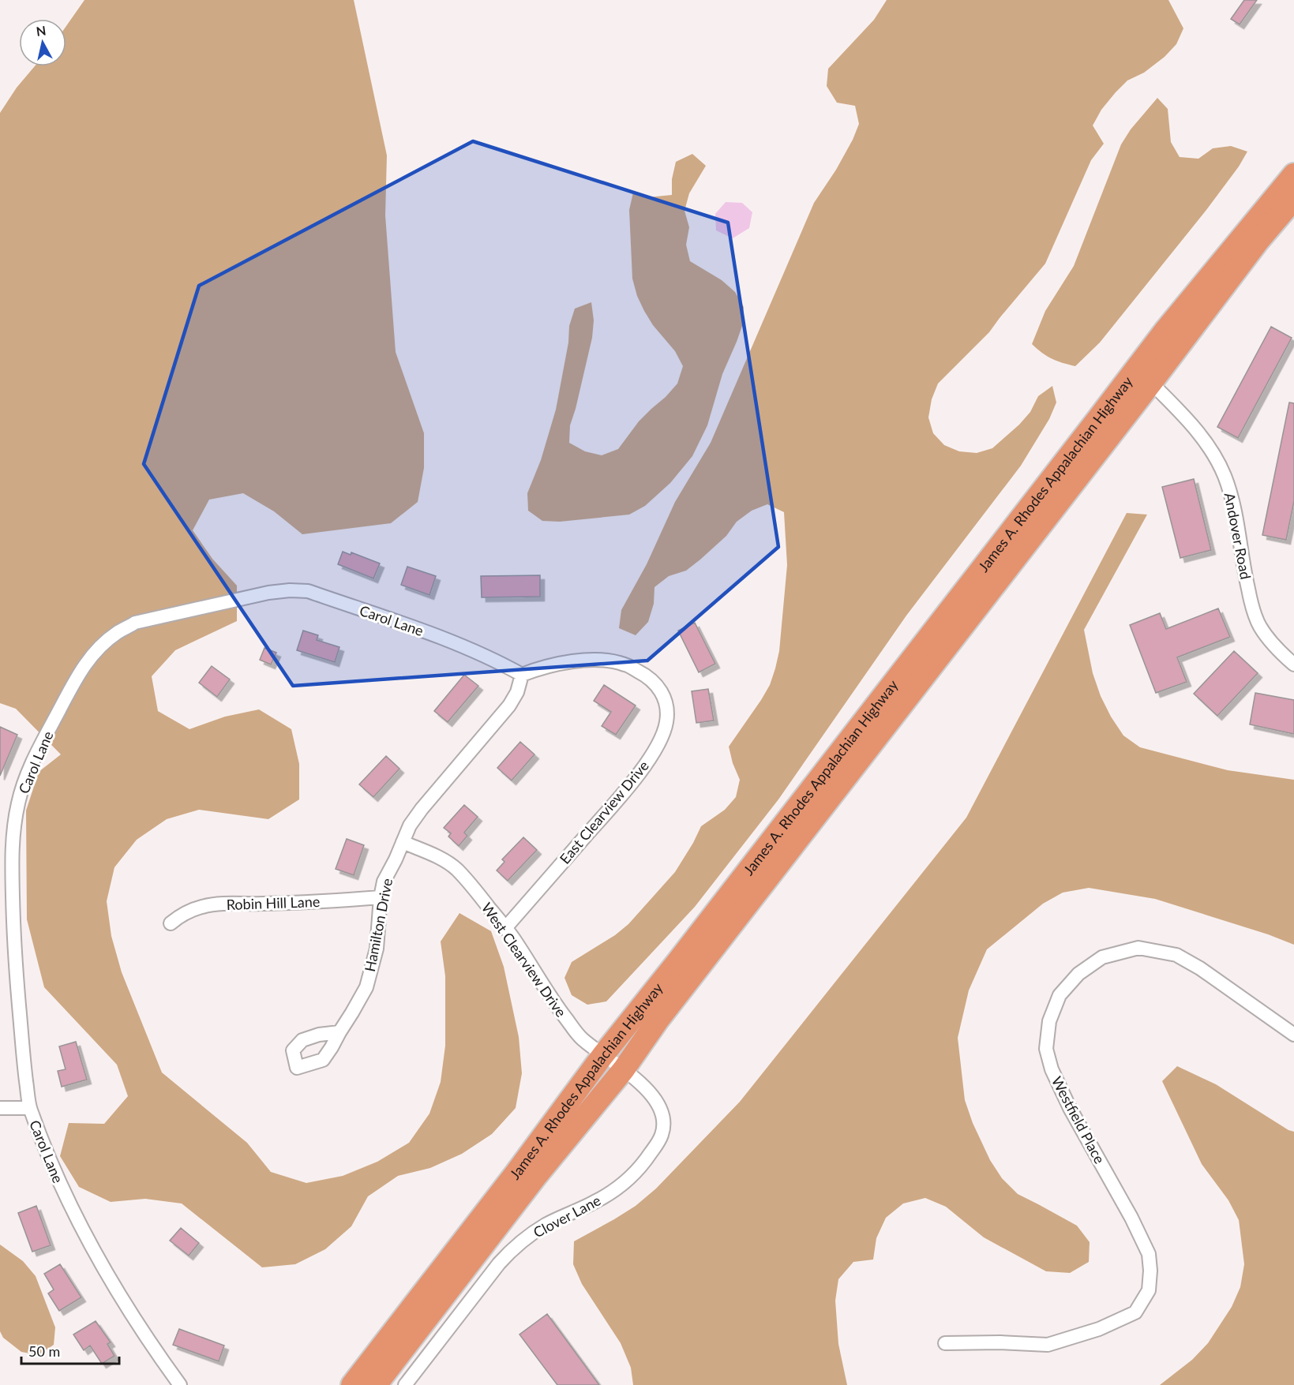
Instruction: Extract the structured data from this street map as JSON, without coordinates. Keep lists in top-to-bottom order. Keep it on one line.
{"streets":{"highway":["James A. Rhodes Appalachian Highway"],"street":["Andover Road","Carol Lane","East Clearview Drive","Robin Hill Lane","Hamilton Drive","West Clearview Drive","Westfield Place","Clover Lane"]},"crossings":[["James A. Rhodes Appalachian Highway","Andover Road"],["James A. Rhodes Appalachian Highway","West Clearview Drive"],["James A. Rhodes Appalachian Highway","Clover Lane"],["Carol Lane","East Clearview Drive"],["East Clearview Drive","West Clearview Drive"],["Robin Hill Lane","Hamilton Drive"],["Hamilton Drive","West Clearview Drive"],["West Clearview Drive","Clover Lane"]],"scale_bar":"50 m","north":"top"}
